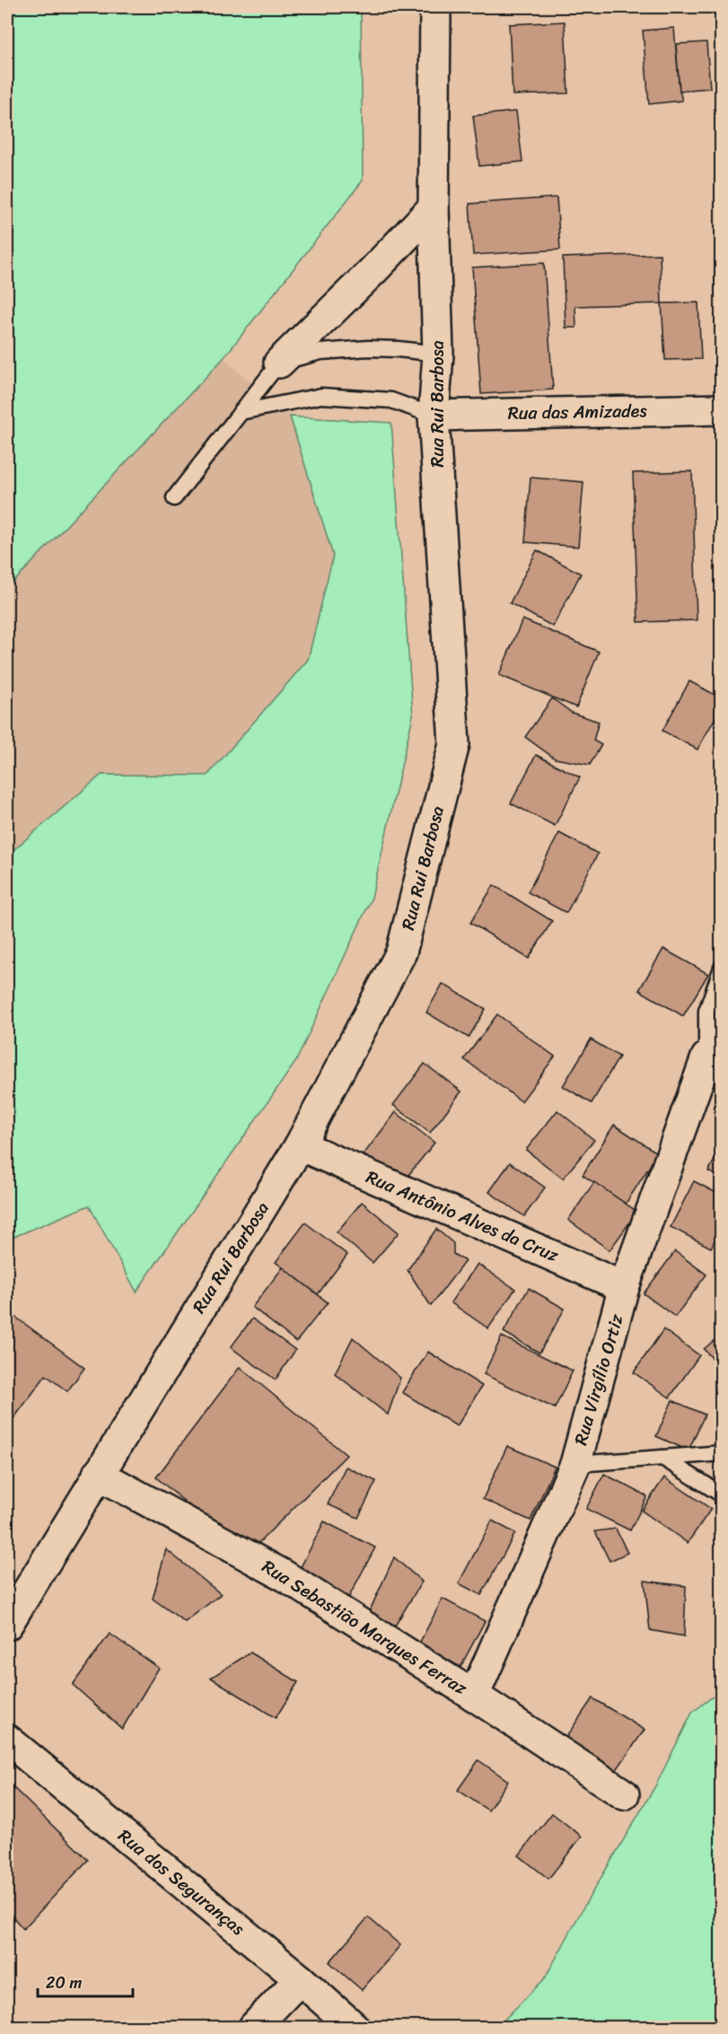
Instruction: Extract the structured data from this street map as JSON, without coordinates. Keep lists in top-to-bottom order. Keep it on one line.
{"streets":{"street":["Rua Rui Barbosa","Rua das Amizades","Rua Antônio Alves da Cruz","Rua Virgílio Ortiz","Rua Sebastião Marques Ferraz","Rua dos Seguranças"]},"crossings":[["Rua Rui Barbosa","Rua das Amizades"],["Rua Rui Barbosa","Rua Antônio Alves da Cruz"],["Rua Rui Barbosa","Rua Sebastião Marques Ferraz"],["Rua Antônio Alves da Cruz","Rua Virgílio Ortiz"],["Rua Virgílio Ortiz","Rua Sebastião Marques Ferraz"]],"scale_bar":"20 m"}
